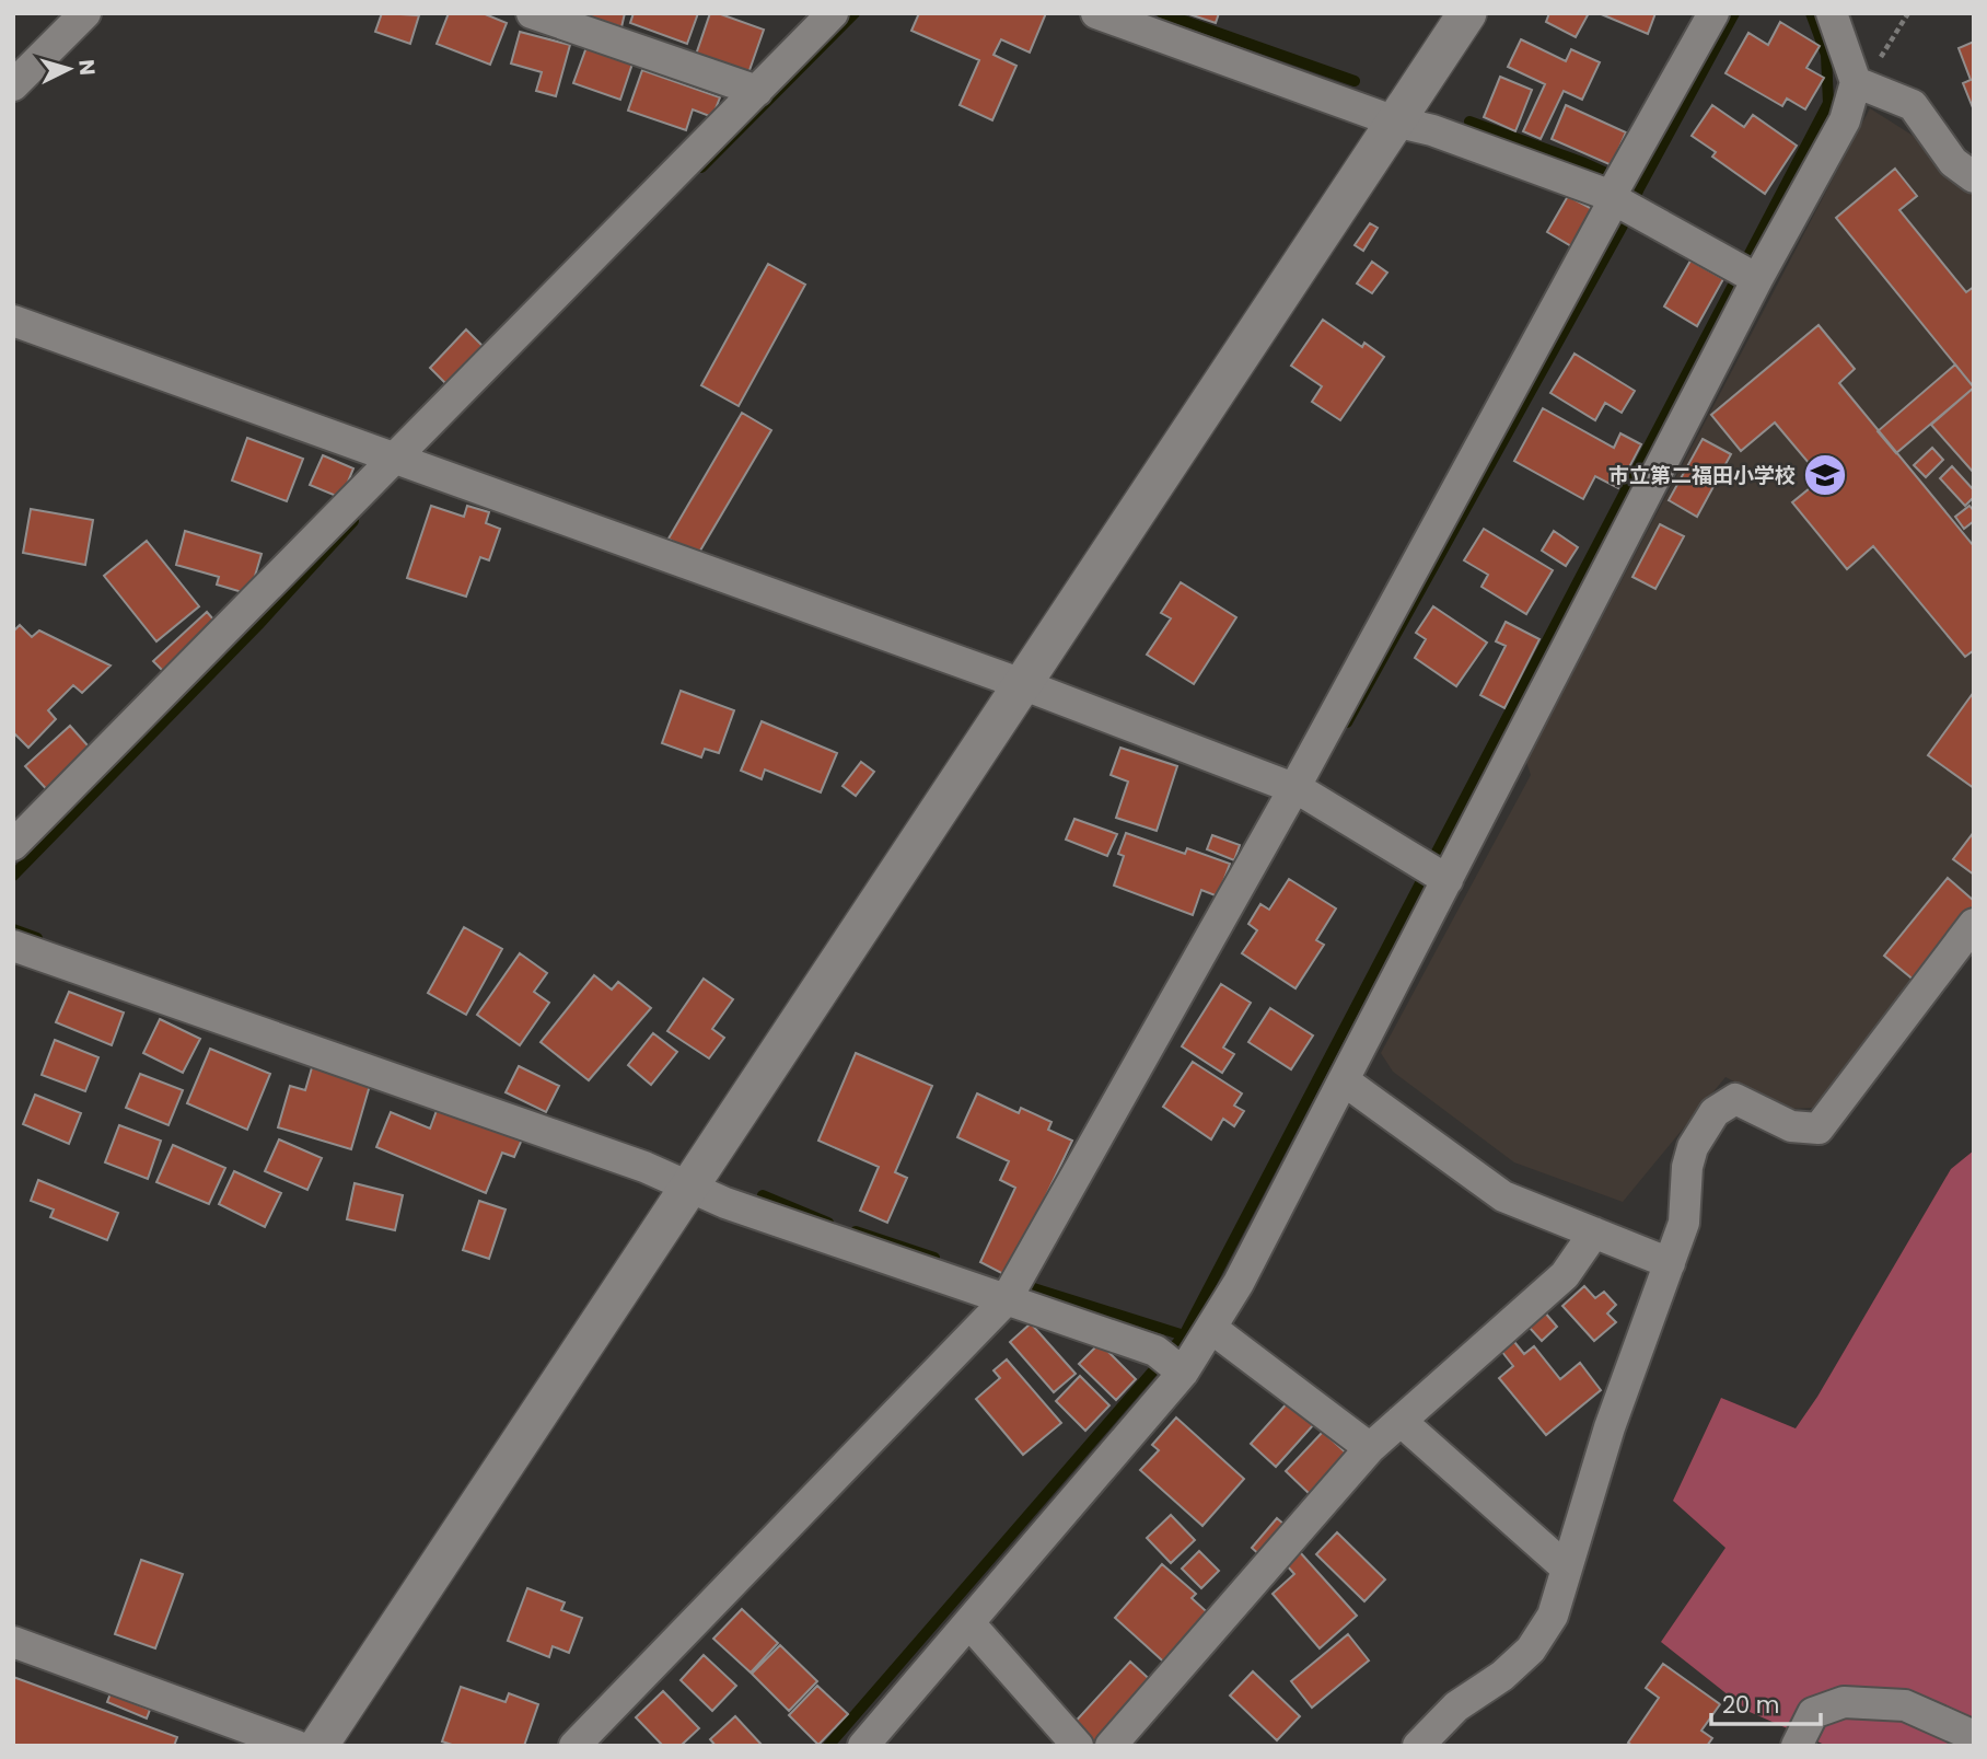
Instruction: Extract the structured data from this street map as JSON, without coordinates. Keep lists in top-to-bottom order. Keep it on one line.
{"places":{"school or university":["市立第二福田小学校"]},"scale_bar":"20 m","north":"right"}
